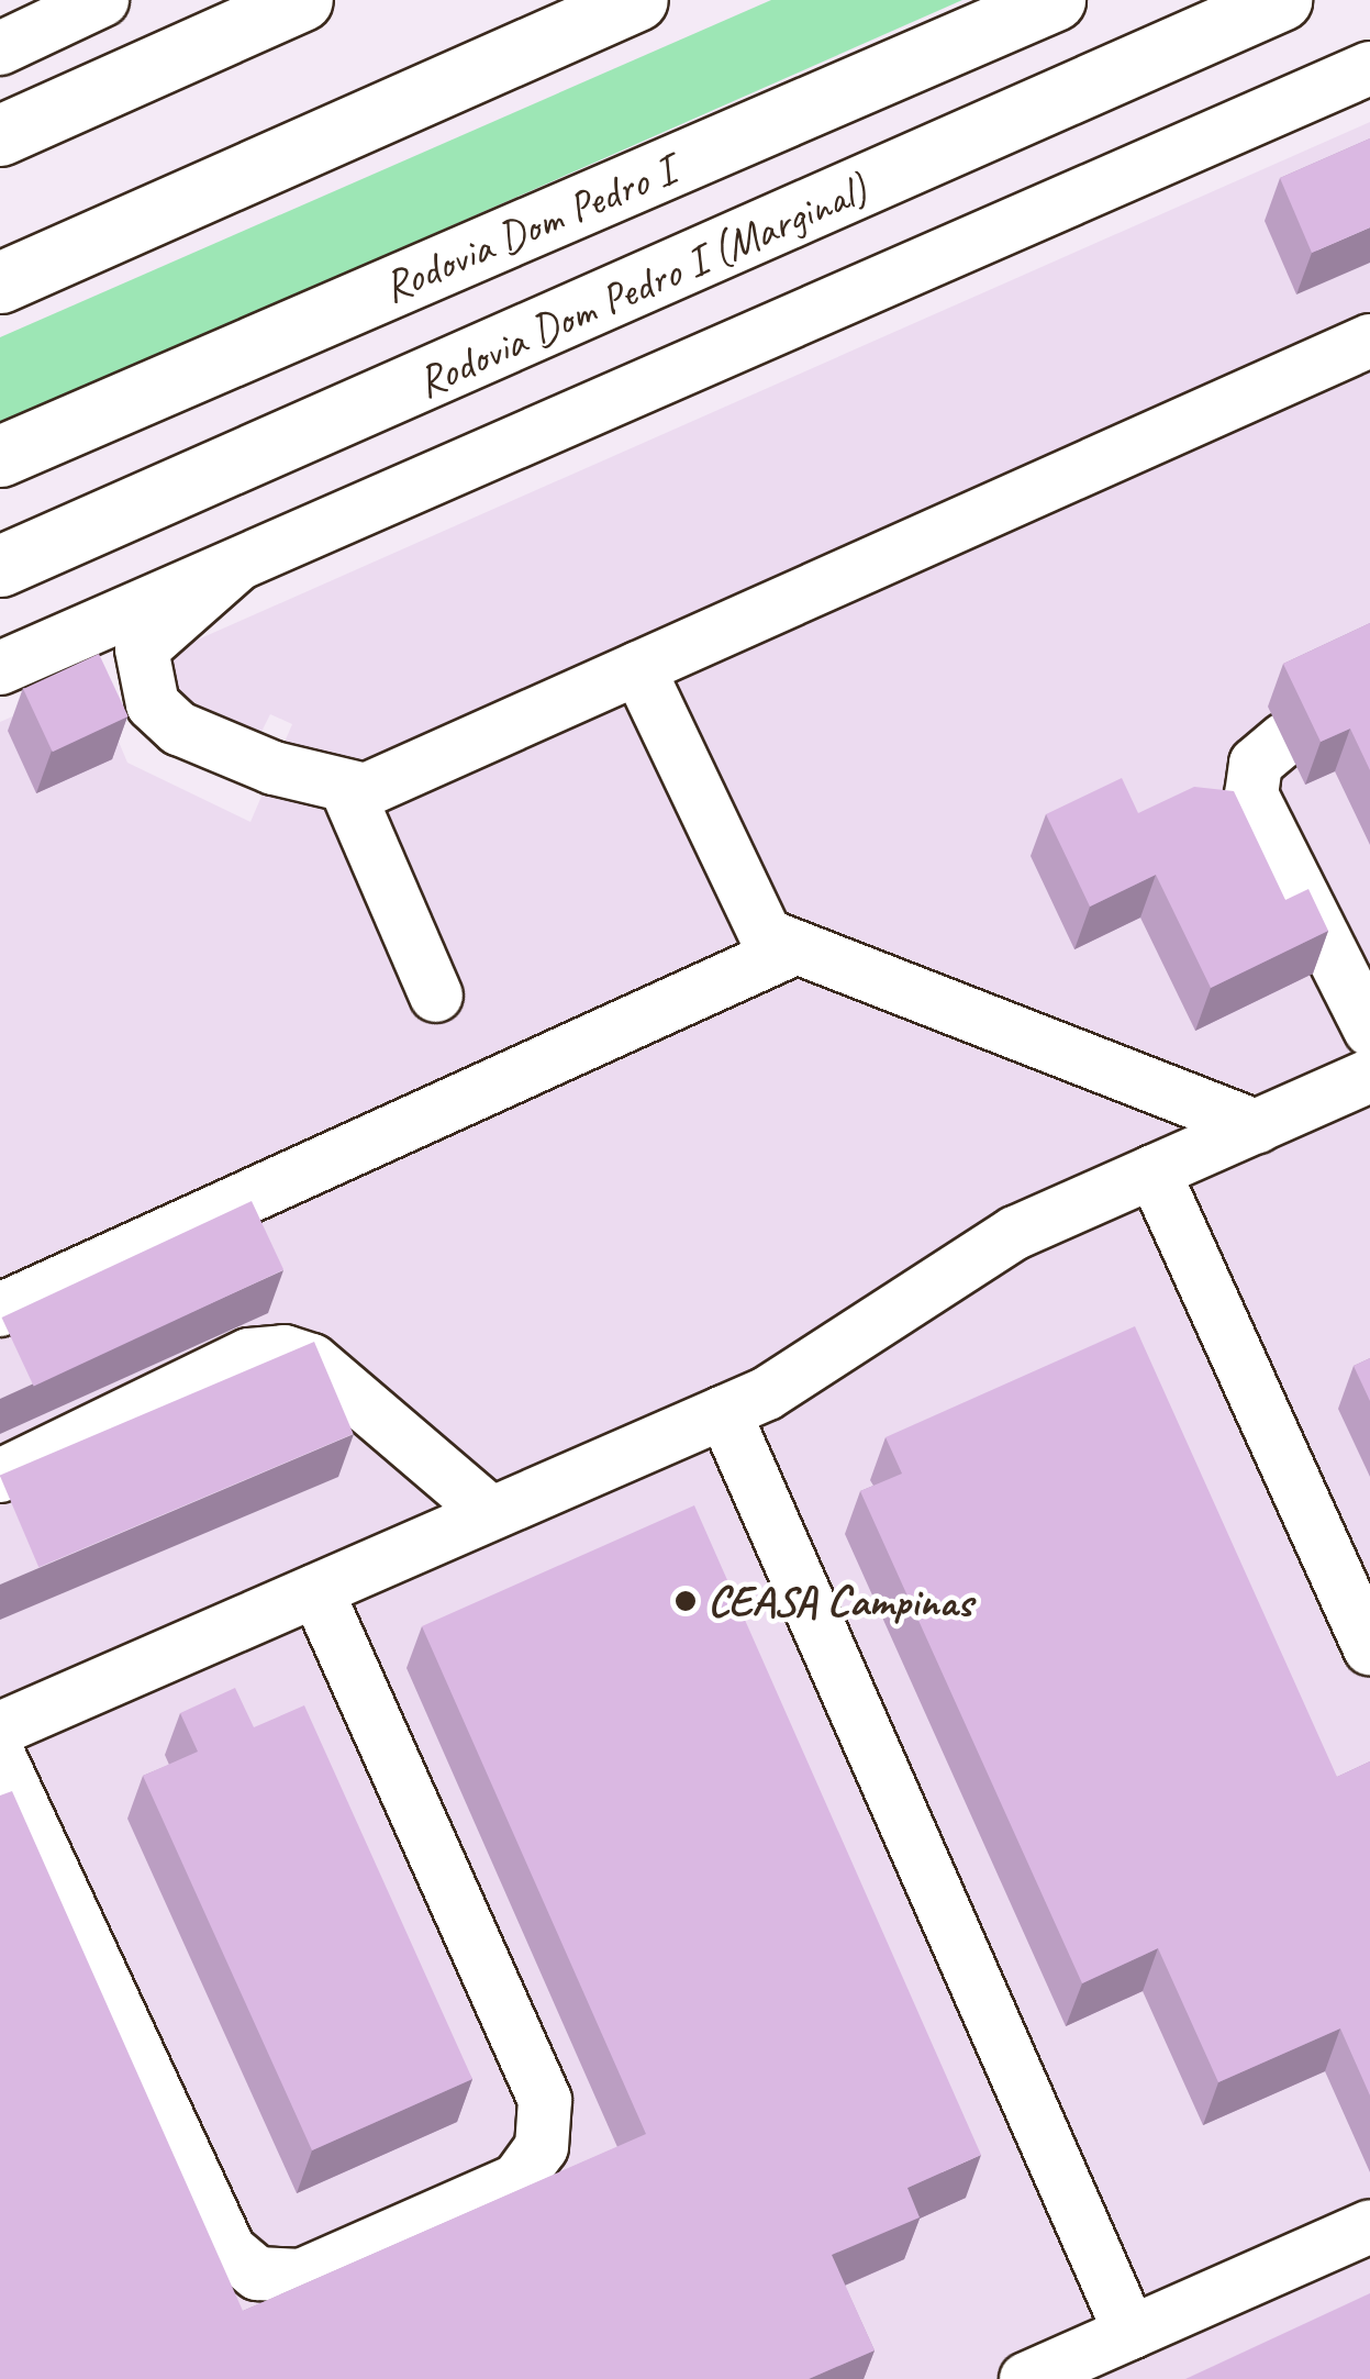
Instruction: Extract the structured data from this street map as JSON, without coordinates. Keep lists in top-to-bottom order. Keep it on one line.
{"streets":{"highway":["Rodovia Dom Pedro I","Rodovia Dom Pedro I (Marginal)"]},"places":["CEASA Campinas"]}
